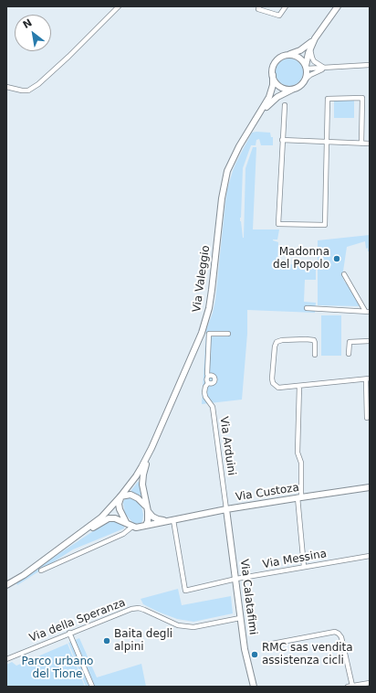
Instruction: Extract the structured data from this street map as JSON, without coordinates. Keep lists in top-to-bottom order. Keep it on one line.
{"streets":{"main road":["Via Valeggio","Via Custoza","Via Calatafimi"],"street":["Via Arduini","Via Messina","Via della Speranza"]},"crossings":[["Via Arduini","Via Custoza"],["Via Arduini","Via Calatafimi"],["Via Custoza","Via Messina"],["Via Custoza","Via Calatafimi"],["Via Messina","Via Calatafimi"],["Via Calatafimi","Via della Speranza"]],"parks":["Parco urbano del Tione"],"places":["Madonna del Popolo","Baita degli alpini","RMC sas vendita assistenza cicli"],"north":"top left"}
